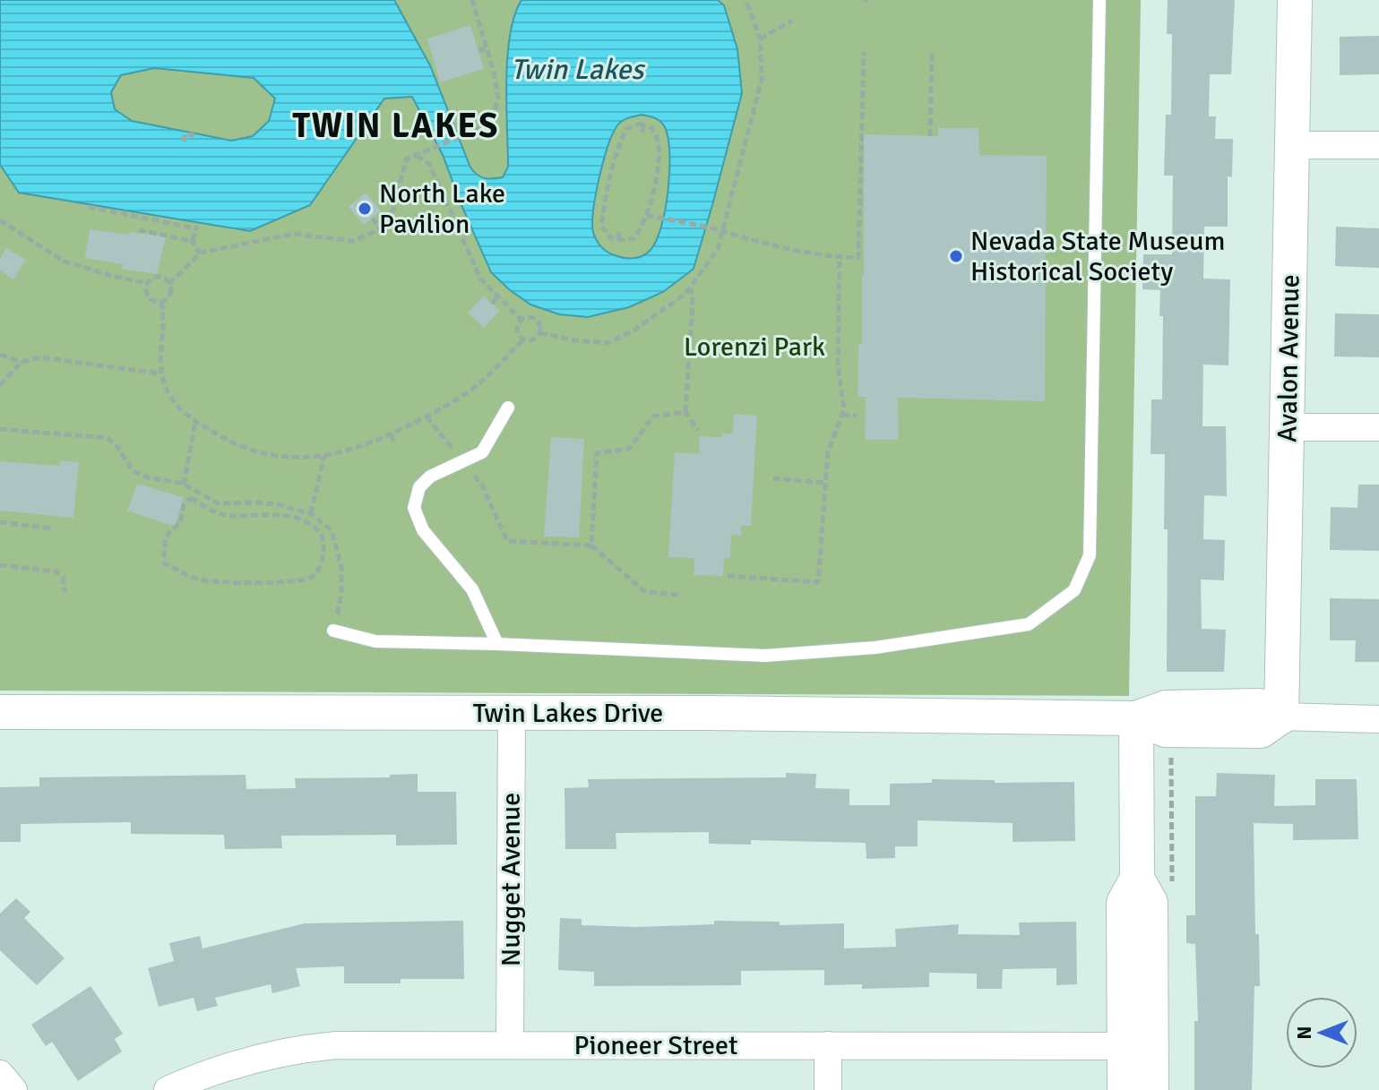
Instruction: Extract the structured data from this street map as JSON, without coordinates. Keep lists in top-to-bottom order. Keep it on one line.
{"streets":{"street":["Avalon Avenue","Twin Lakes Drive","Nugget Avenue","Pioneer Street"]},"crossings":[["Avalon Avenue","Twin Lakes Drive"],["Twin Lakes Drive","Nugget Avenue"],["Nugget Avenue","Pioneer Street"]],"districts":["TWIN LAKES"],"water":["Twin Lakes"],"parks":["Lorenzi Park"],"places":["North Lake Pavilion","Nevada State Museum Historical Society"],"north":"left"}
